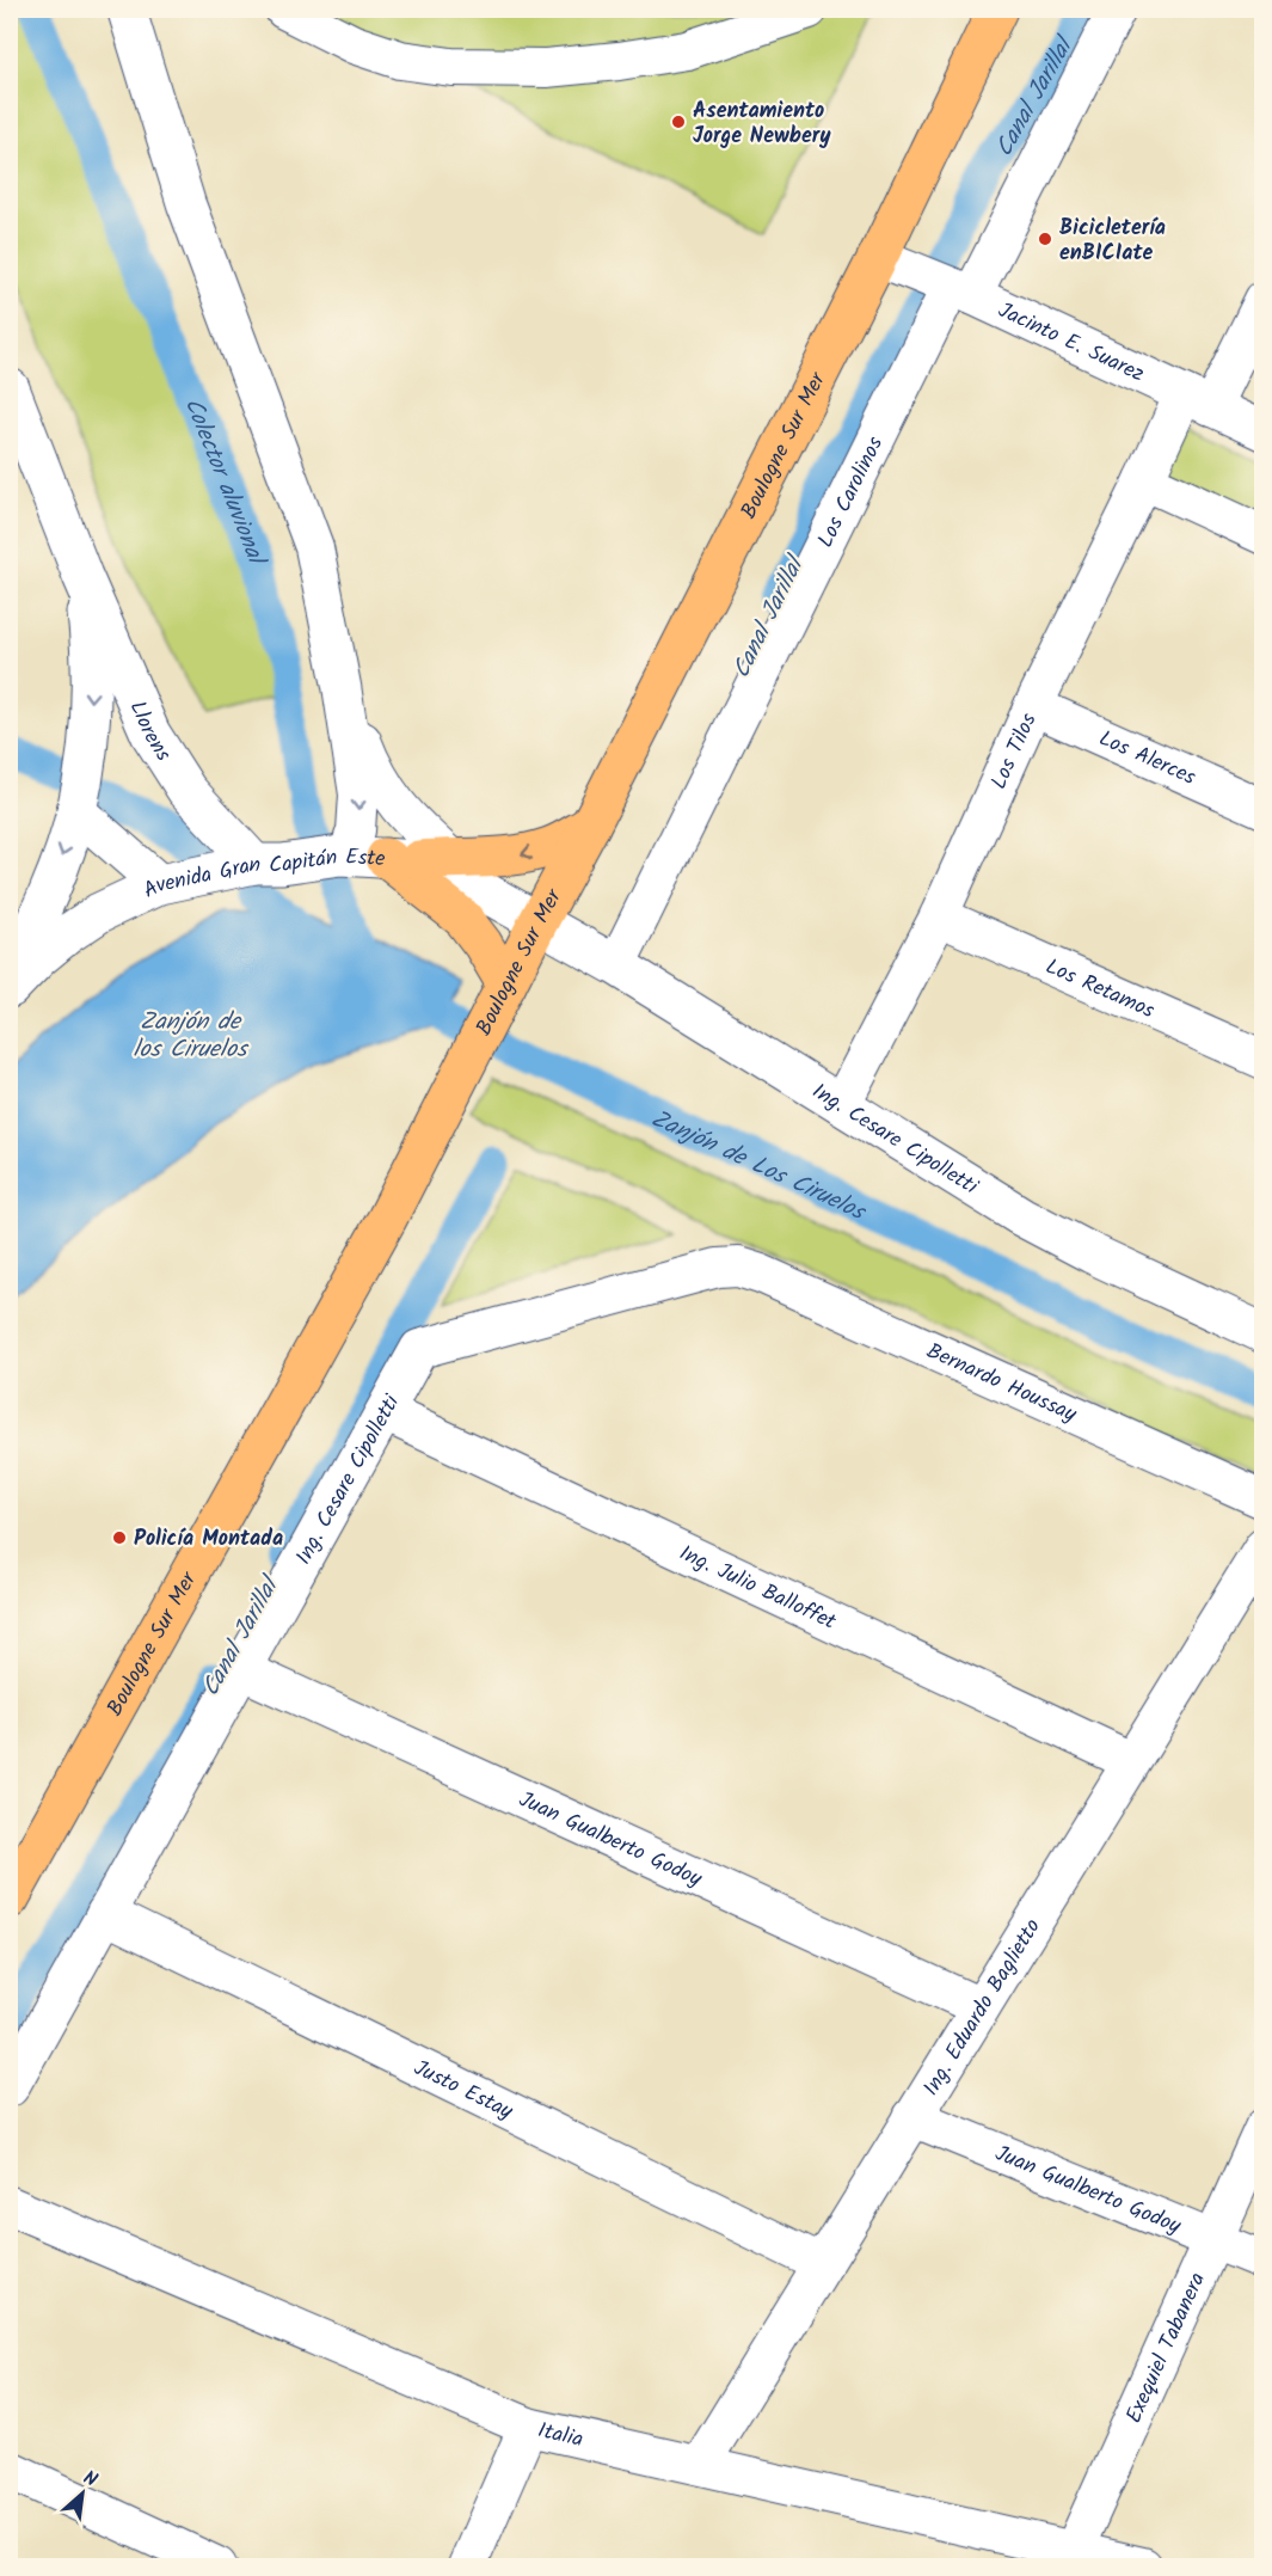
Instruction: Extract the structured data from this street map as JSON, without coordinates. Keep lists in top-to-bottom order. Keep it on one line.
{"streets":{"main road":["Boulogne Sur Mer"],"street":["Jacinto E. Suarez","Los Carolinos","Llorens","Los Tilos","Los Alerces","Avenida Gran Capitán Este","Los Retamos","Ing. Cesare Cipolletti","Bernardo Houssay","Ing. Julio Balloffet","Juan Gualberto Godoy","Ing. Eduardo Baglietto","Justo Estay","Exequiel Tabanera","Italia"]},"crossings":[["Jacinto E. Suarez","Boulogne Sur Mer"],["Jacinto E. Suarez","Los Carolinos"],["Jacinto E. Suarez","Los Tilos"],["Boulogne Sur Mer","Avenida Gran Capitán Este"],["Boulogne Sur Mer","Ing. Cesare Cipolletti"],["Los Carolinos","Ing. Cesare Cipolletti"],["Llorens","Avenida Gran Capitán Este"],["Los Tilos","Los Alerces"],["Los Tilos","Los Retamos"],["Los Tilos","Ing. Cesare Cipolletti"],["Avenida Gran Capitán Este","Ing. Cesare Cipolletti"],["Ing. Cesare Cipolletti","Bernardo Houssay"],["Ing. Cesare Cipolletti","Ing. Julio Balloffet"],["Ing. Cesare Cipolletti","Juan Gualberto Godoy"],["Ing. Cesare Cipolletti","Justo Estay"],["Ing. Julio Balloffet","Ing. Eduardo Baglietto"],["Juan Gualberto Godoy","Ing. Eduardo Baglietto"],["Juan Gualberto Godoy","Exequiel Tabanera"],["Ing. Eduardo Baglietto","Justo Estay"],["Ing. Eduardo Baglietto","Italia"],["Exequiel Tabanera","Italia"]],"water":["Canal Jarillal","Colector aluvional","Zanjón de los Ciruelos","Zanjón de Los Ciruelos"],"places":["Asentamiento Jorge Newbery","Bicicletería enBICIate","Policía Montada"],"north":"top right"}
